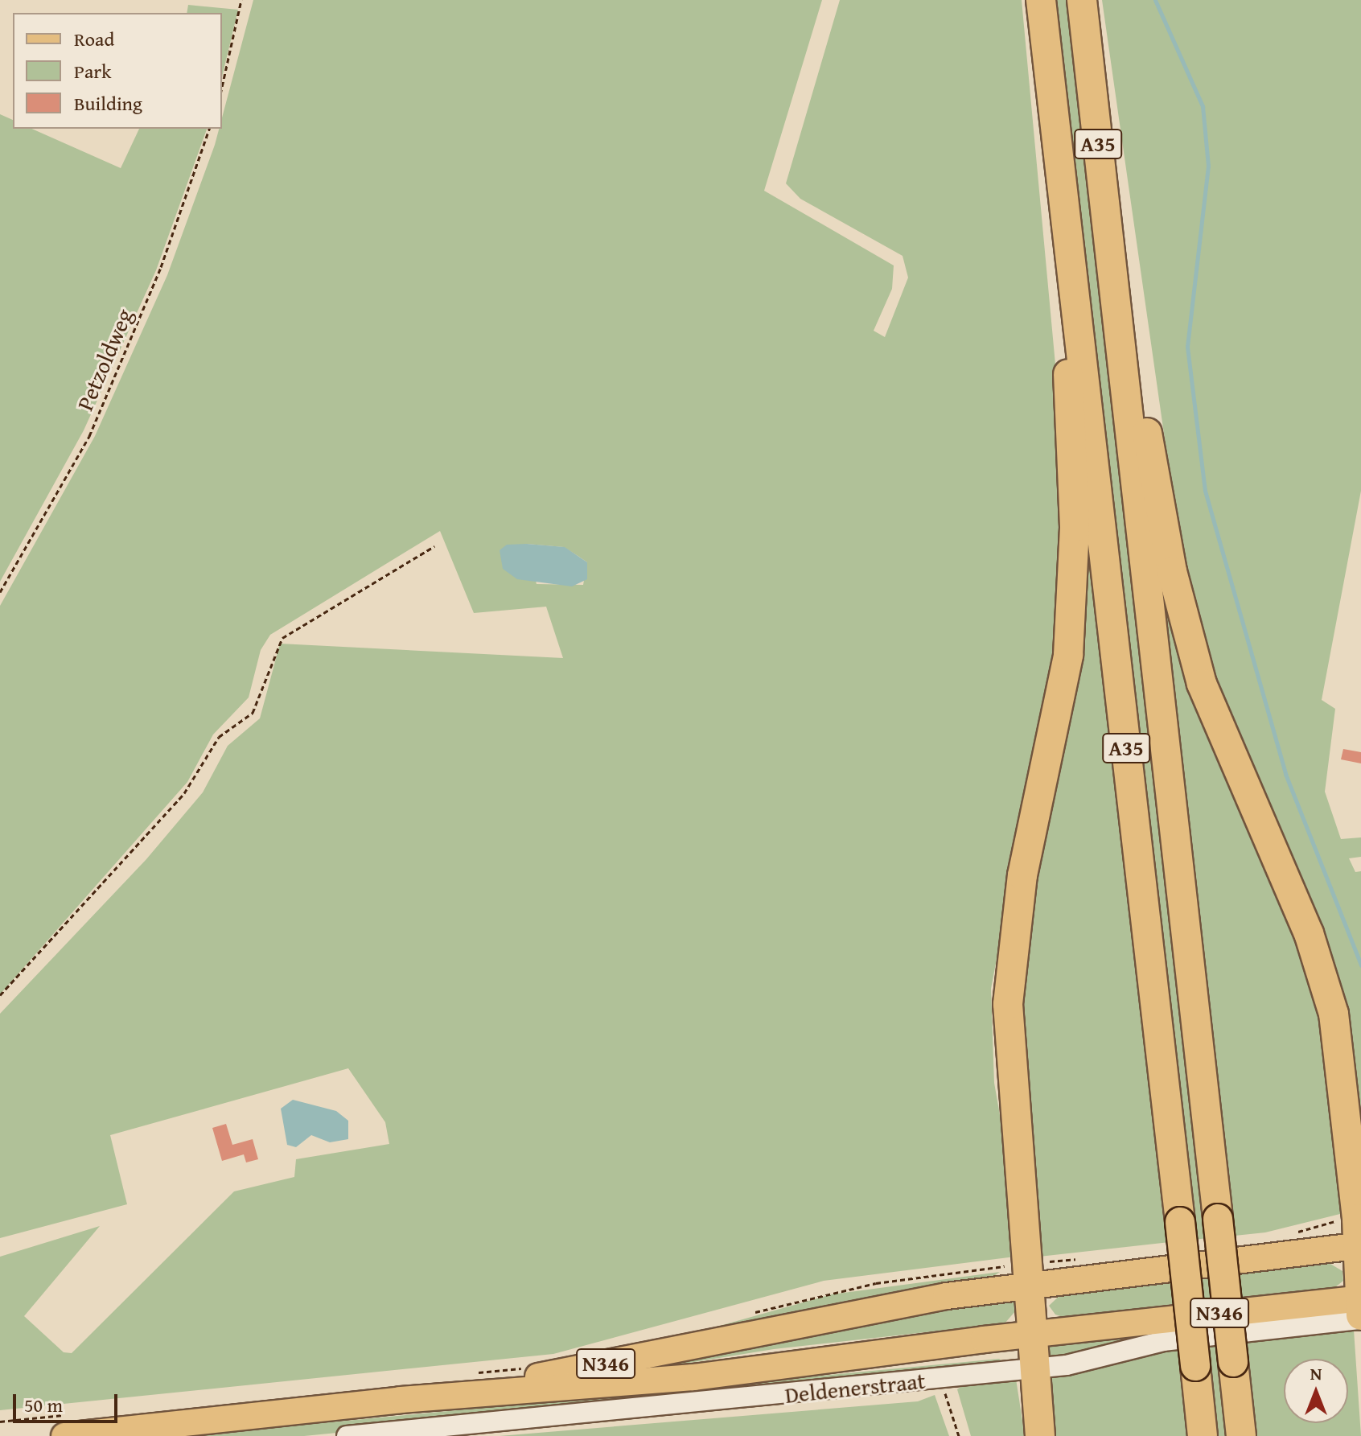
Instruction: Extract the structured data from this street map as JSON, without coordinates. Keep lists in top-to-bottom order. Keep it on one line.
{"streets":{"highway":["A35"],"main road":["N346","Deldenerstraat"],"path":["Petzoldweg"]},"crossings":[["A35","Deldenerstraat"]],"legend":["Road","Park","Building"],"scale_bar":"50 m","north":"top"}
